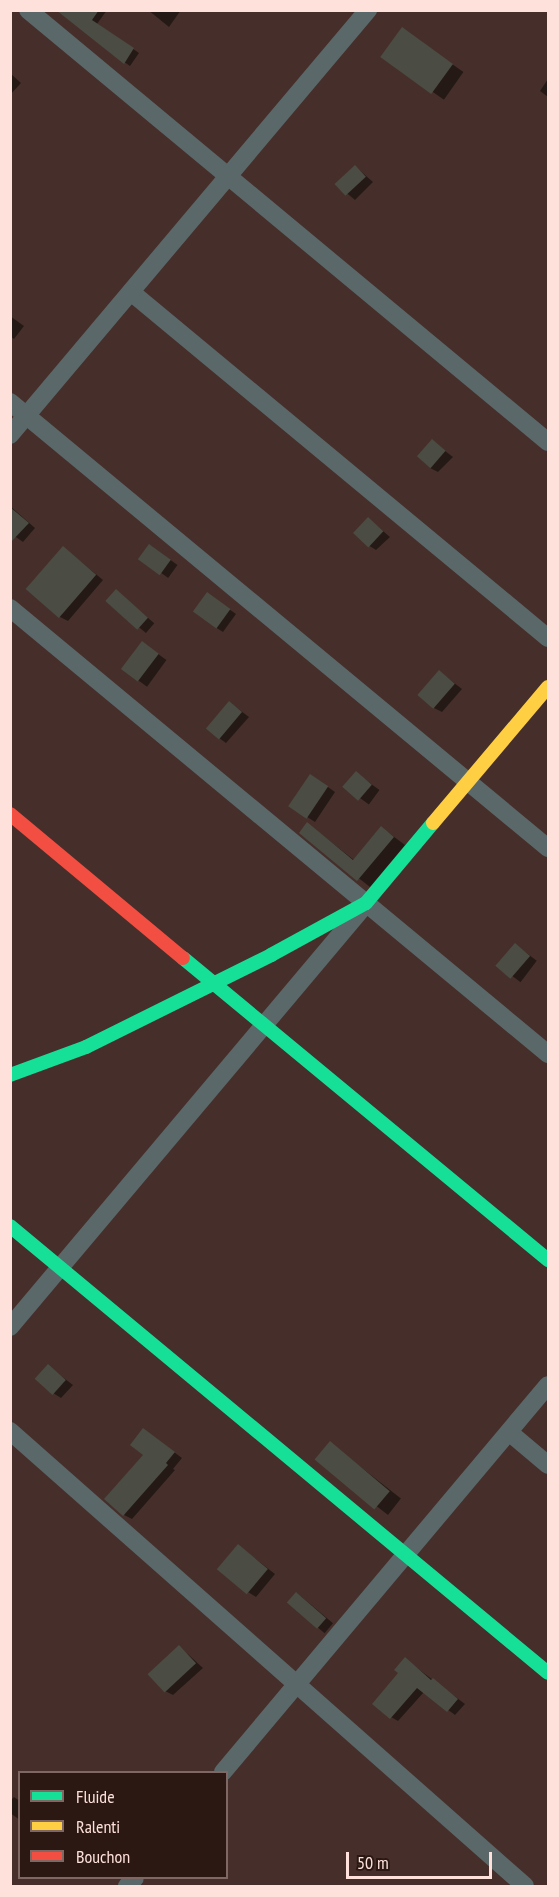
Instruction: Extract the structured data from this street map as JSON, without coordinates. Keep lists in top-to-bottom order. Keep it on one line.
{"legend":["Fluide","Ralenti","Bouchon"],"scale_bar":"50 m"}
